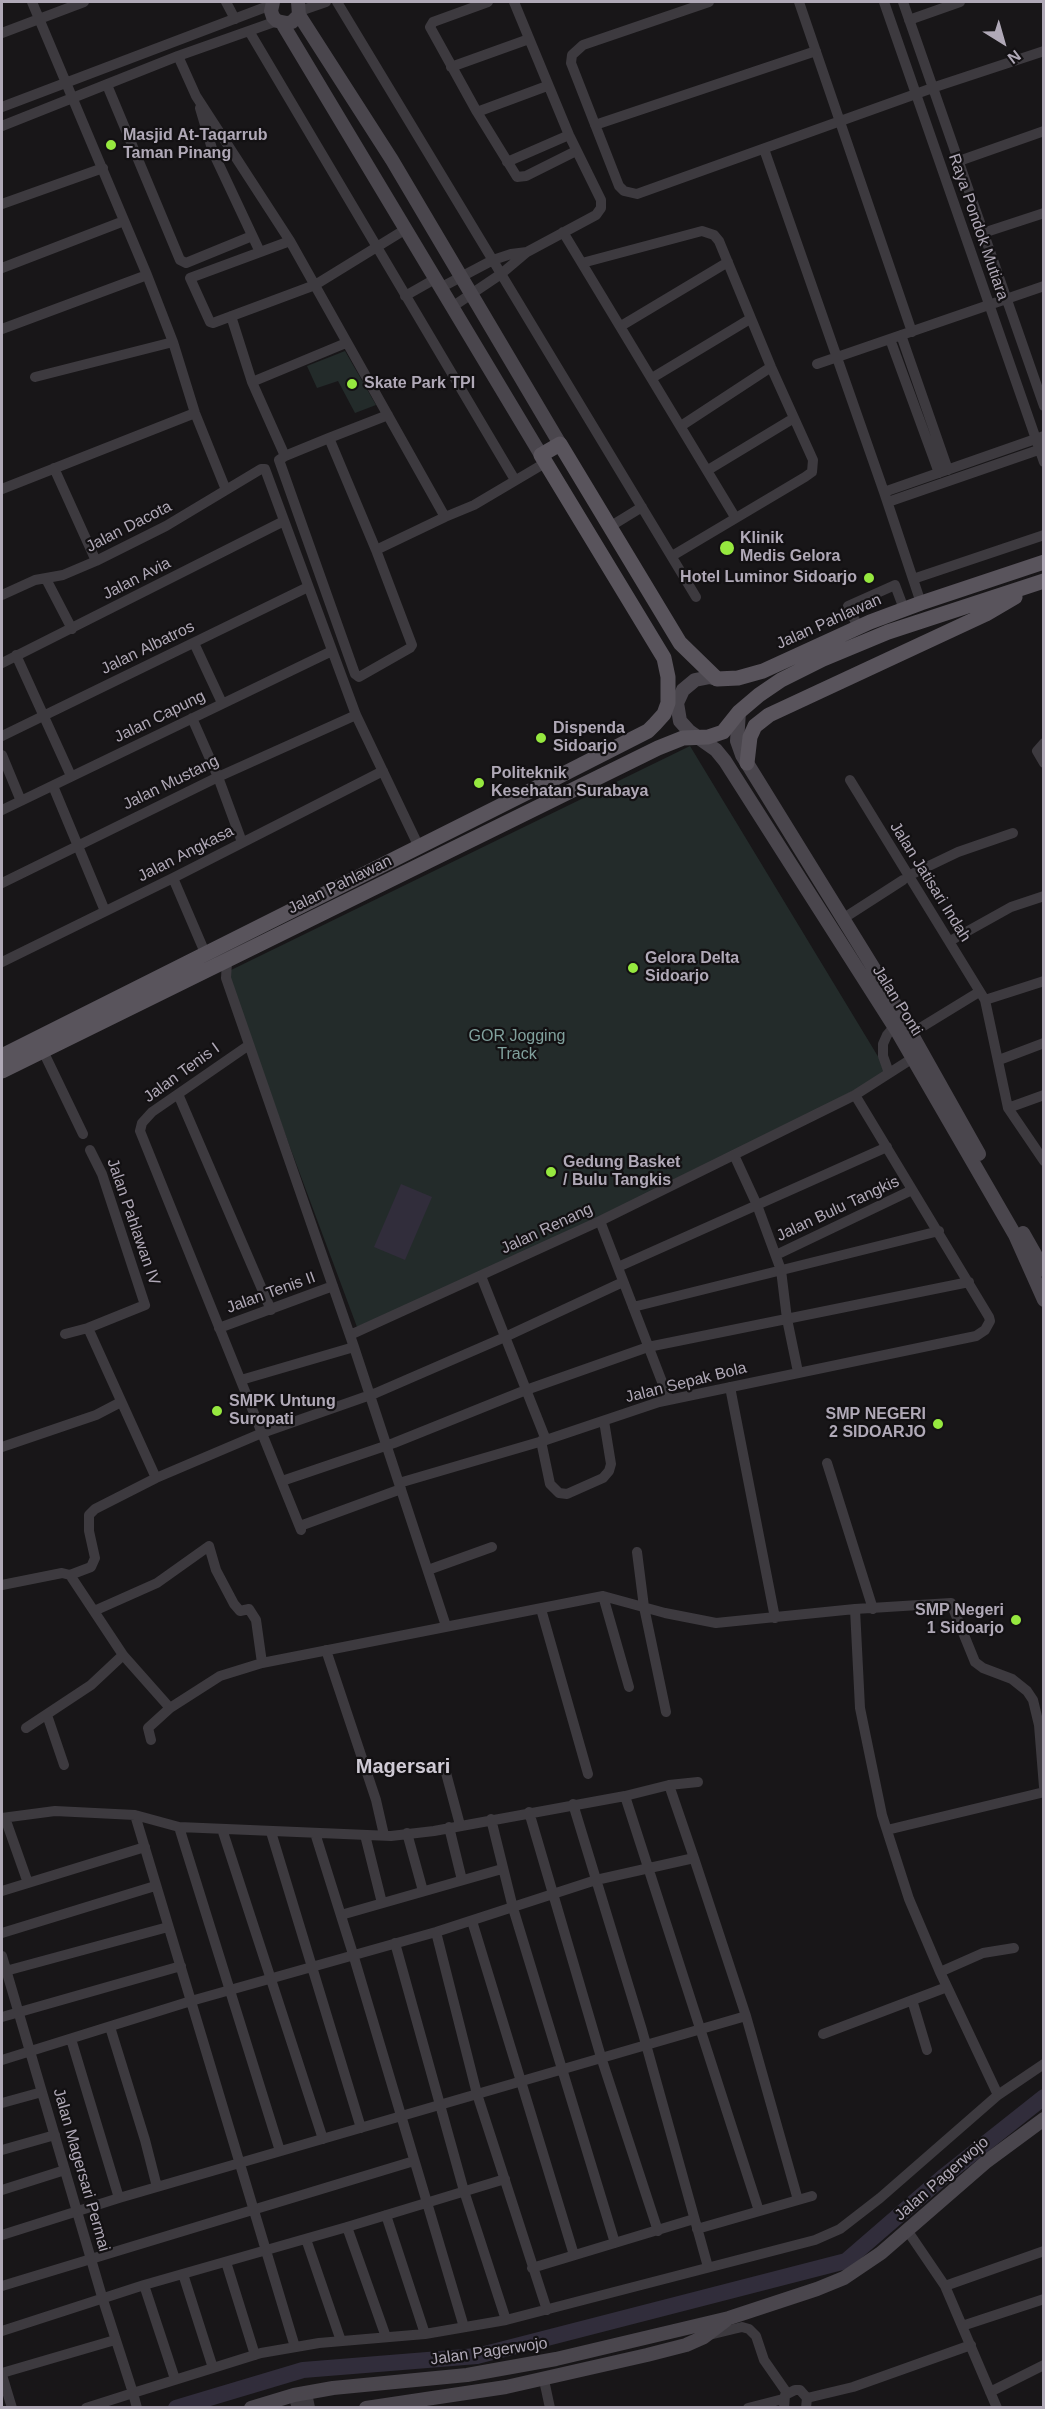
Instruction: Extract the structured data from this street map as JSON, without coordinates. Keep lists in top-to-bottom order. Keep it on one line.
{"streets":{"main road":["Jalan Pahlawan","Jalan Ponti","Jalan Pagerwojo"],"street":["Raya Pondok Mutiara","Jalan Dacota","Jalan Avia","Jalan Albatros","Jalan Capung","Jalan Mustang","Jalan Angkasa","Jalan Jatisari Indah","Jalan Tenis I","Jalan Bulu Tangkis","Jalan Pahlawan IV","Jalan Renang","Jalan Tenis II","Jalan Sepak Bola","Jalan Magersari Permai"]},"crossings":[["Jalan Dacota","Jalan Avia"],["Jalan Pahlawan","Jalan Ponti"],["Jalan Ponti","Jalan Renang"],["Jalan Tenis I","Jalan Tenis II"]],"districts":["Magersari"],"parks":["GOR Jogging Track"],"places":["Masjid At-Taqarrub Taman Pinang","Skate Park TPI","Klinik Medis Gelora","Hotel Luminor Sidoarjo","Dispenda Sidoarjo","Politeknik Kesehatan Surabaya","Gelora Delta Sidoarjo","Gedung Basket / Bulu Tangkis","SMPK Untung Suropati","SMP NEGERI 2 SIDOARJO","SMP Negeri 1 Sidoarjo"],"north":"bottom right"}
